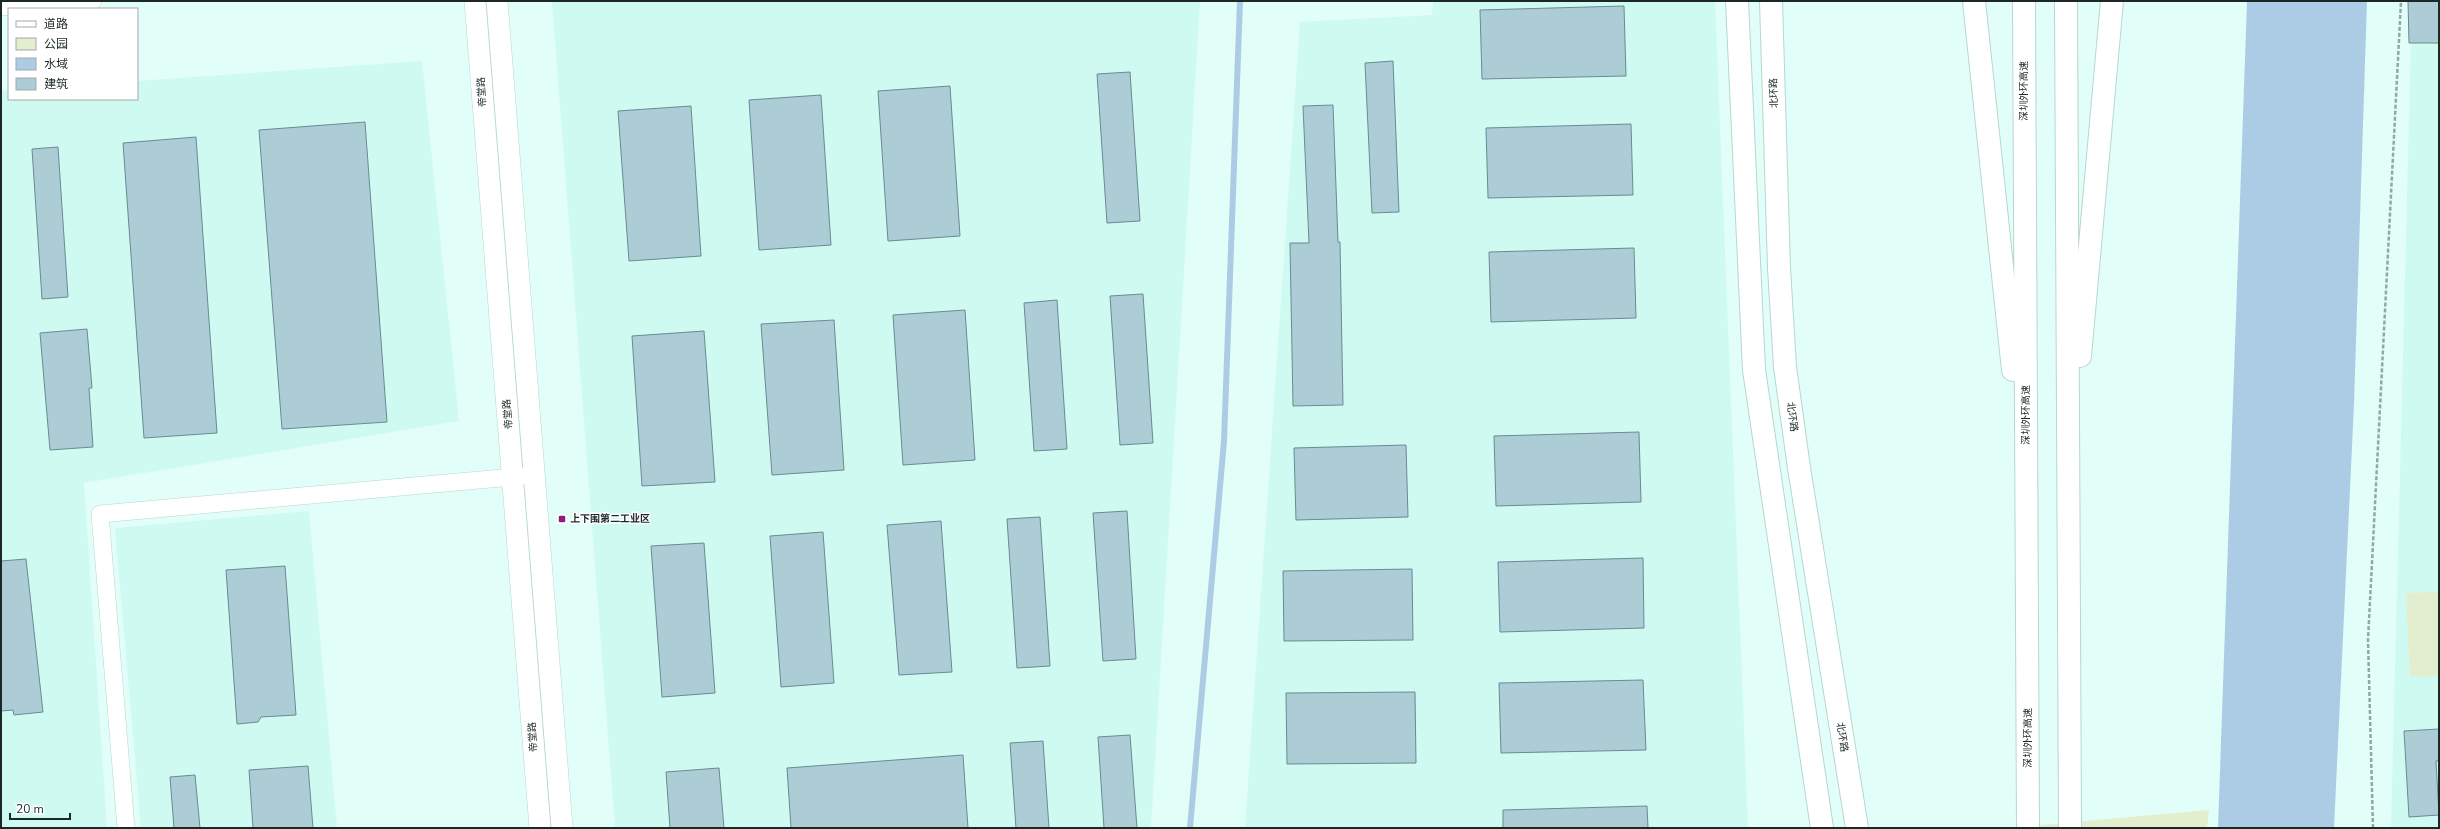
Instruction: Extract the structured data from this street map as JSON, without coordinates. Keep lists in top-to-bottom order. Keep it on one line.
{"streets":{"main road":["深圳外环高速","北环路"],"street":["帝堂路"]},"places":{"transit":["上下围第二工业区"]},"legend":["道路","公园","水域","建筑"],"scale_bar":"20 m"}
